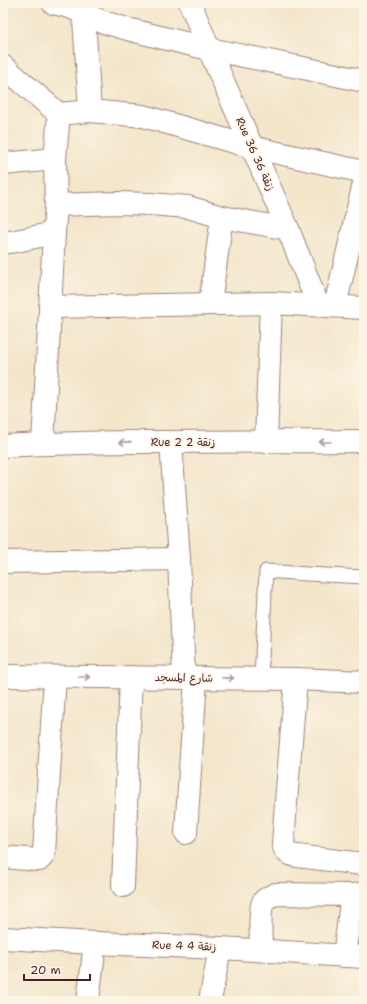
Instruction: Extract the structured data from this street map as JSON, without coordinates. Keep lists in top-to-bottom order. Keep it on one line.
{"streets":{"street":["Rue 36 زنقة 36","Rue 2 زنقة 2","شارع المسجد","Rue 4 زنقة 4"]},"scale_bar":"20 m"}
